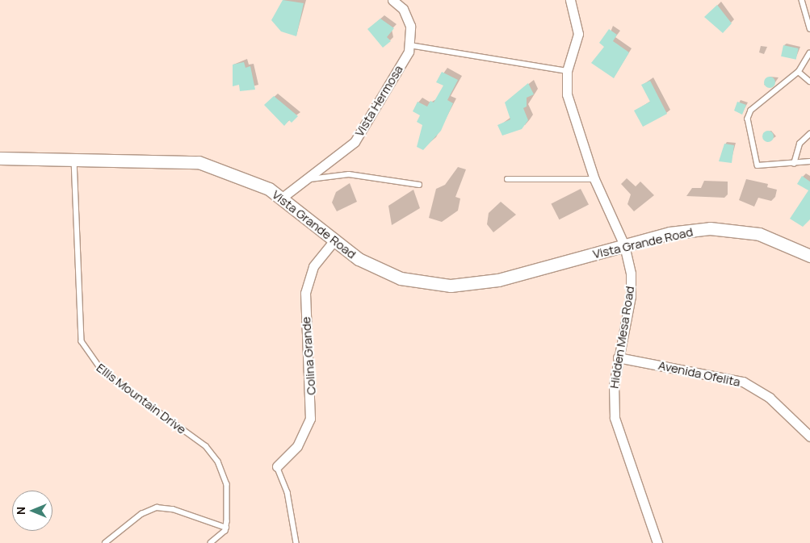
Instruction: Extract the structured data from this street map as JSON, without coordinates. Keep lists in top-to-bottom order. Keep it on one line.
{"streets":{"street":["Vista Hermosa","Vista Grande Road","Hidden Mesa Road","Colina Grande","Avenida Ofelita"],"lane":["Ellis Mountain Drive"]},"crossings":[["Vista Hermosa","Vista Grande Road"],["Vista Grande Road","Hidden Mesa Road"],["Vista Grande Road","Colina Grande"],["Vista Grande Road","Ellis Mountain Drive"],["Hidden Mesa Road","Avenida Ofelita"]],"north":"left"}
